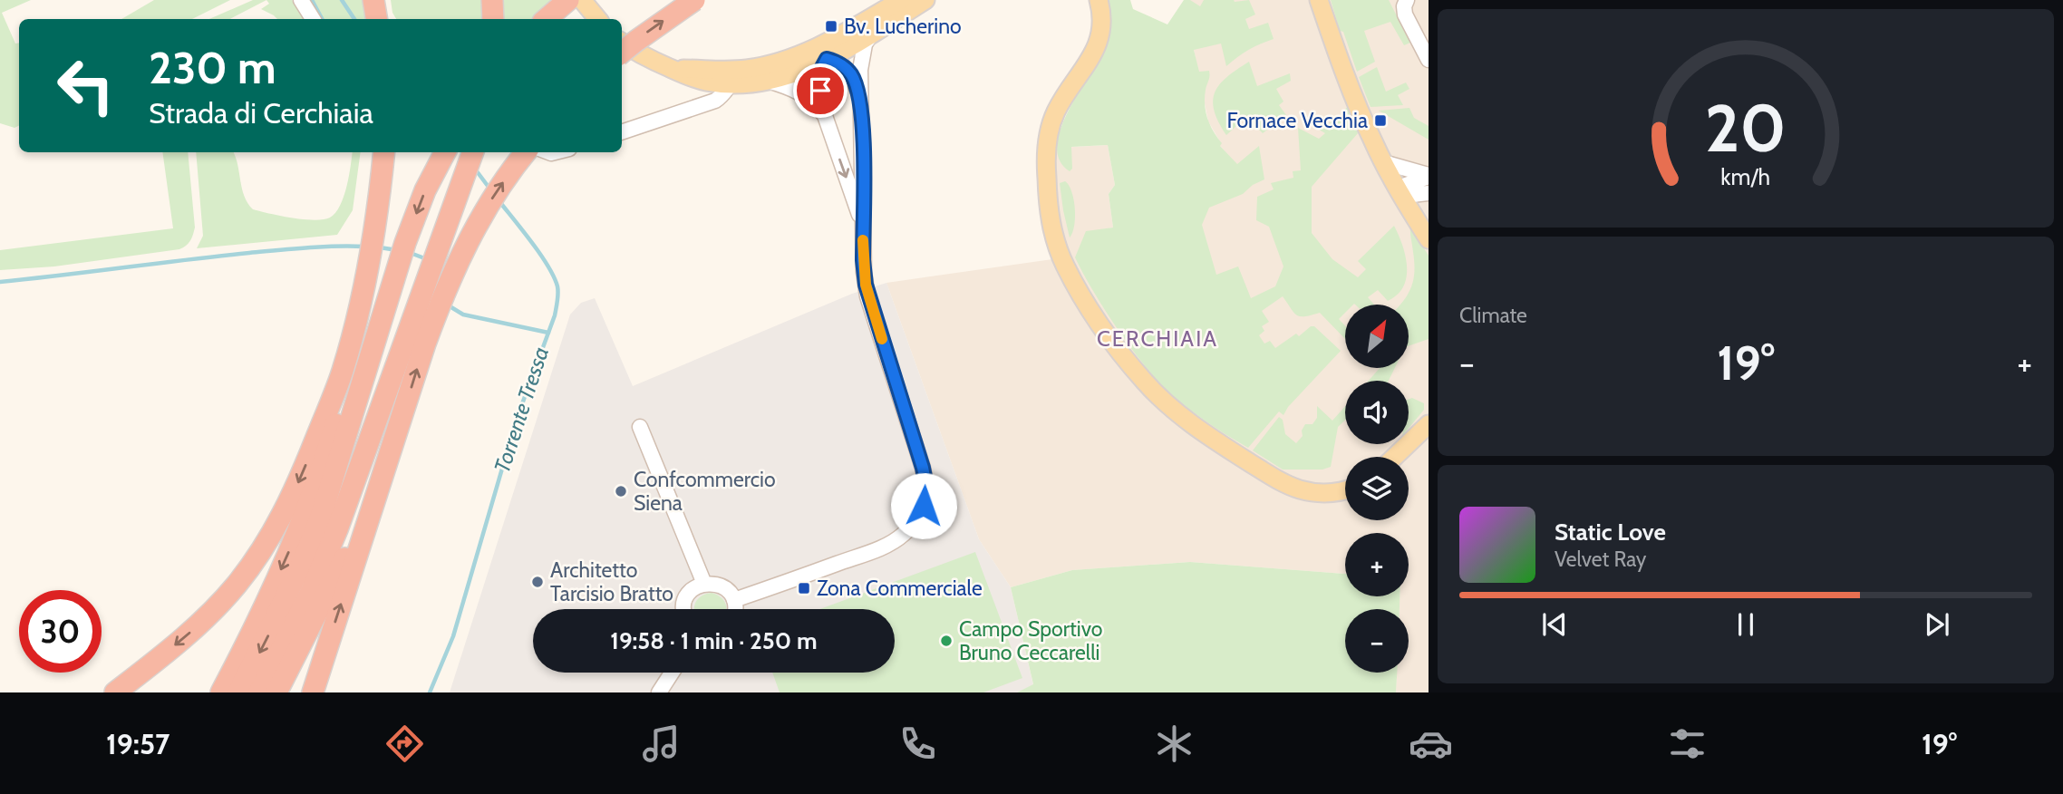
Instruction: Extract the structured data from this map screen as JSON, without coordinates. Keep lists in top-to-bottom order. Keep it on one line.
{"districts":["CERCHIAIA"],"water":["Torrente Tressa"],"places":{"transit":["Bv. Lucherino","Fornace Vecchia","Zona Commerciale"],"other":["Confcommercio Siena","Architetto Tarcisio Bratto","Campo Sportivo Bruno Ceccarelli"]},"north":"top right","page":{"turn":["230 m","Strada di Cerchiaia"],"tile":"Climate","map_buttons":["+","−"],"heat":["−","19°","+"],"song":["Static Love","Velvet Ray"],"limit":"30","trip":"19:58 · 1 min · 250 m","tabs":["19:57","19°"],"gauge":["20","km/h"]}}
